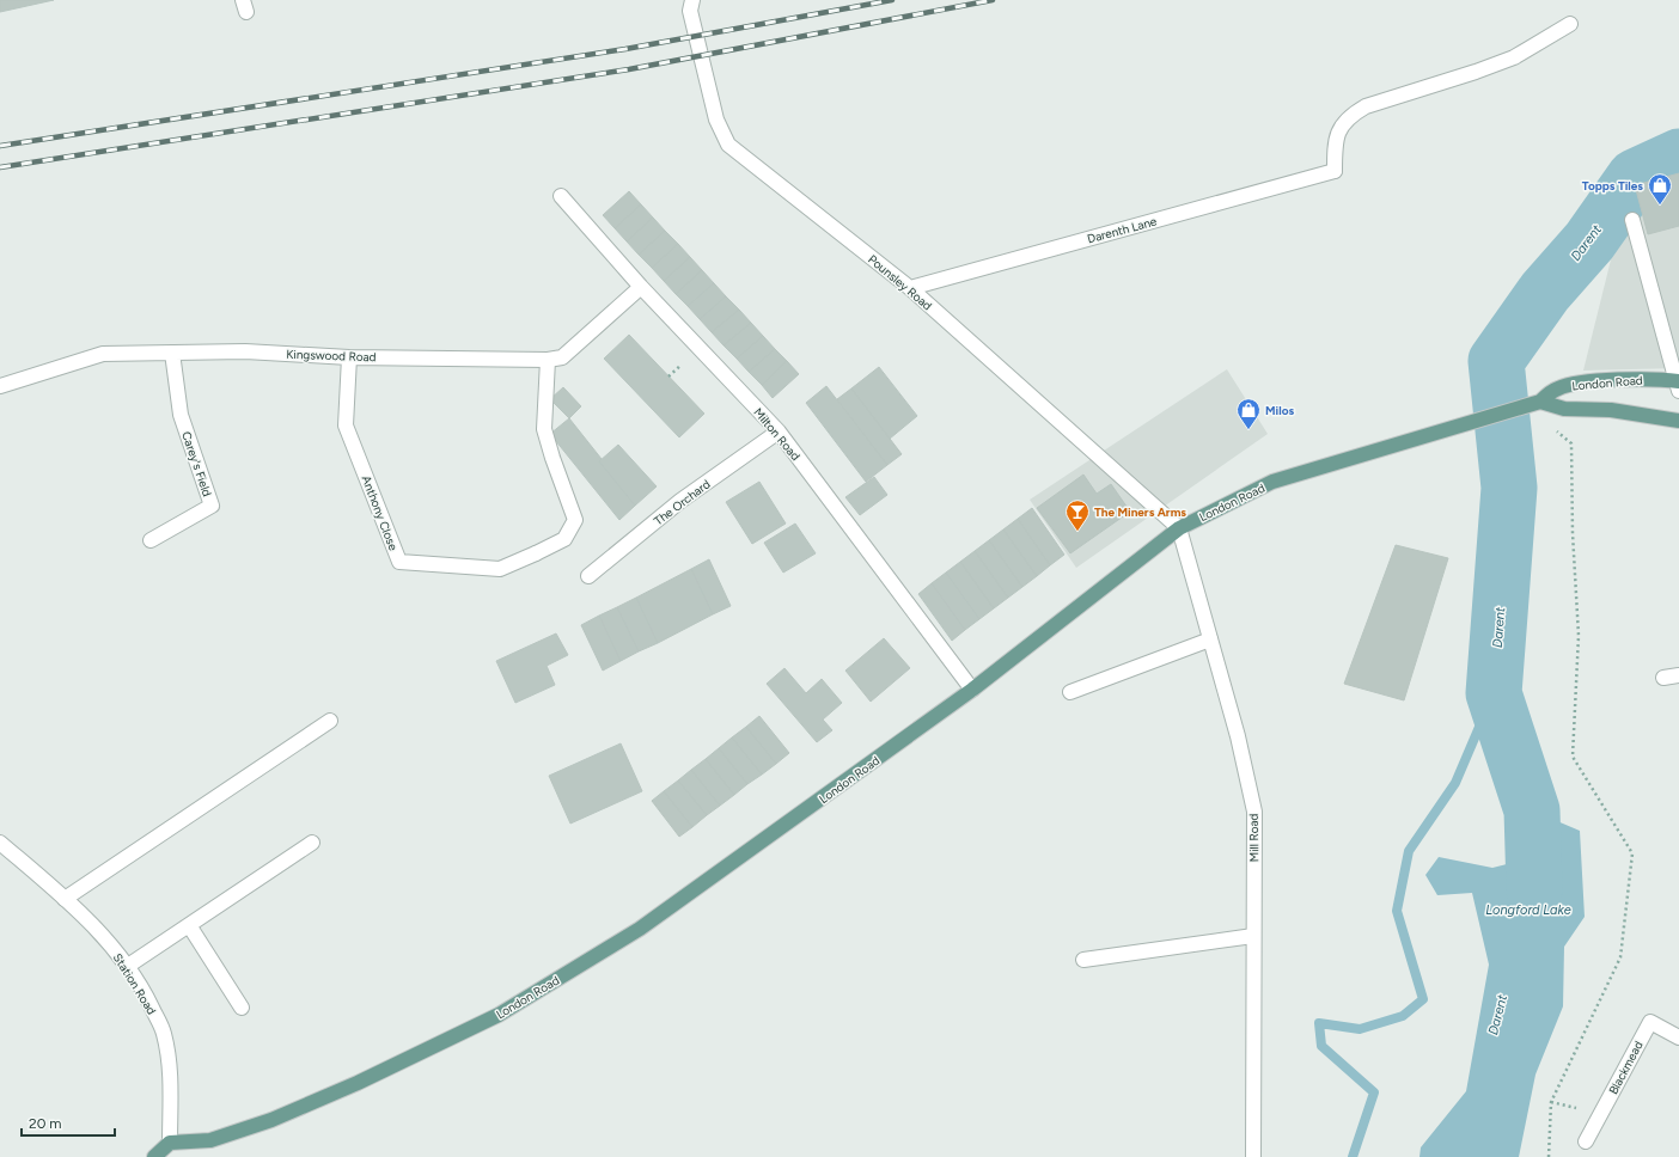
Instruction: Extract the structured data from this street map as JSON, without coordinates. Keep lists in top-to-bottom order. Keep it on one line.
{"streets":{"main road":["London Road"],"street":["Darenth Lane","Pounsley Road","Kingswood Road","Milton Road","Carey's Field","The Orchard","Anthony Close","Mill Road","Station Road","Blackmead"]},"crossings":[["Darenth Lane","Pounsley Road"],["Pounsley Road","London Road"],["Pounsley Road","Mill Road"],["Kingswood Road","Milton Road"],["Kingswood Road","Carey's Field"],["Kingswood Road","Anthony Close"],["London Road","Milton Road"],["London Road","Mill Road"],["London Road","Station Road"],["Milton Road","The Orchard"]],"water":["Darent","Longford Lake"],"places":{"shop":["Topps Tiles","Milos"],"bar":["The Miners Arms"]},"scale_bar":"20 m"}
